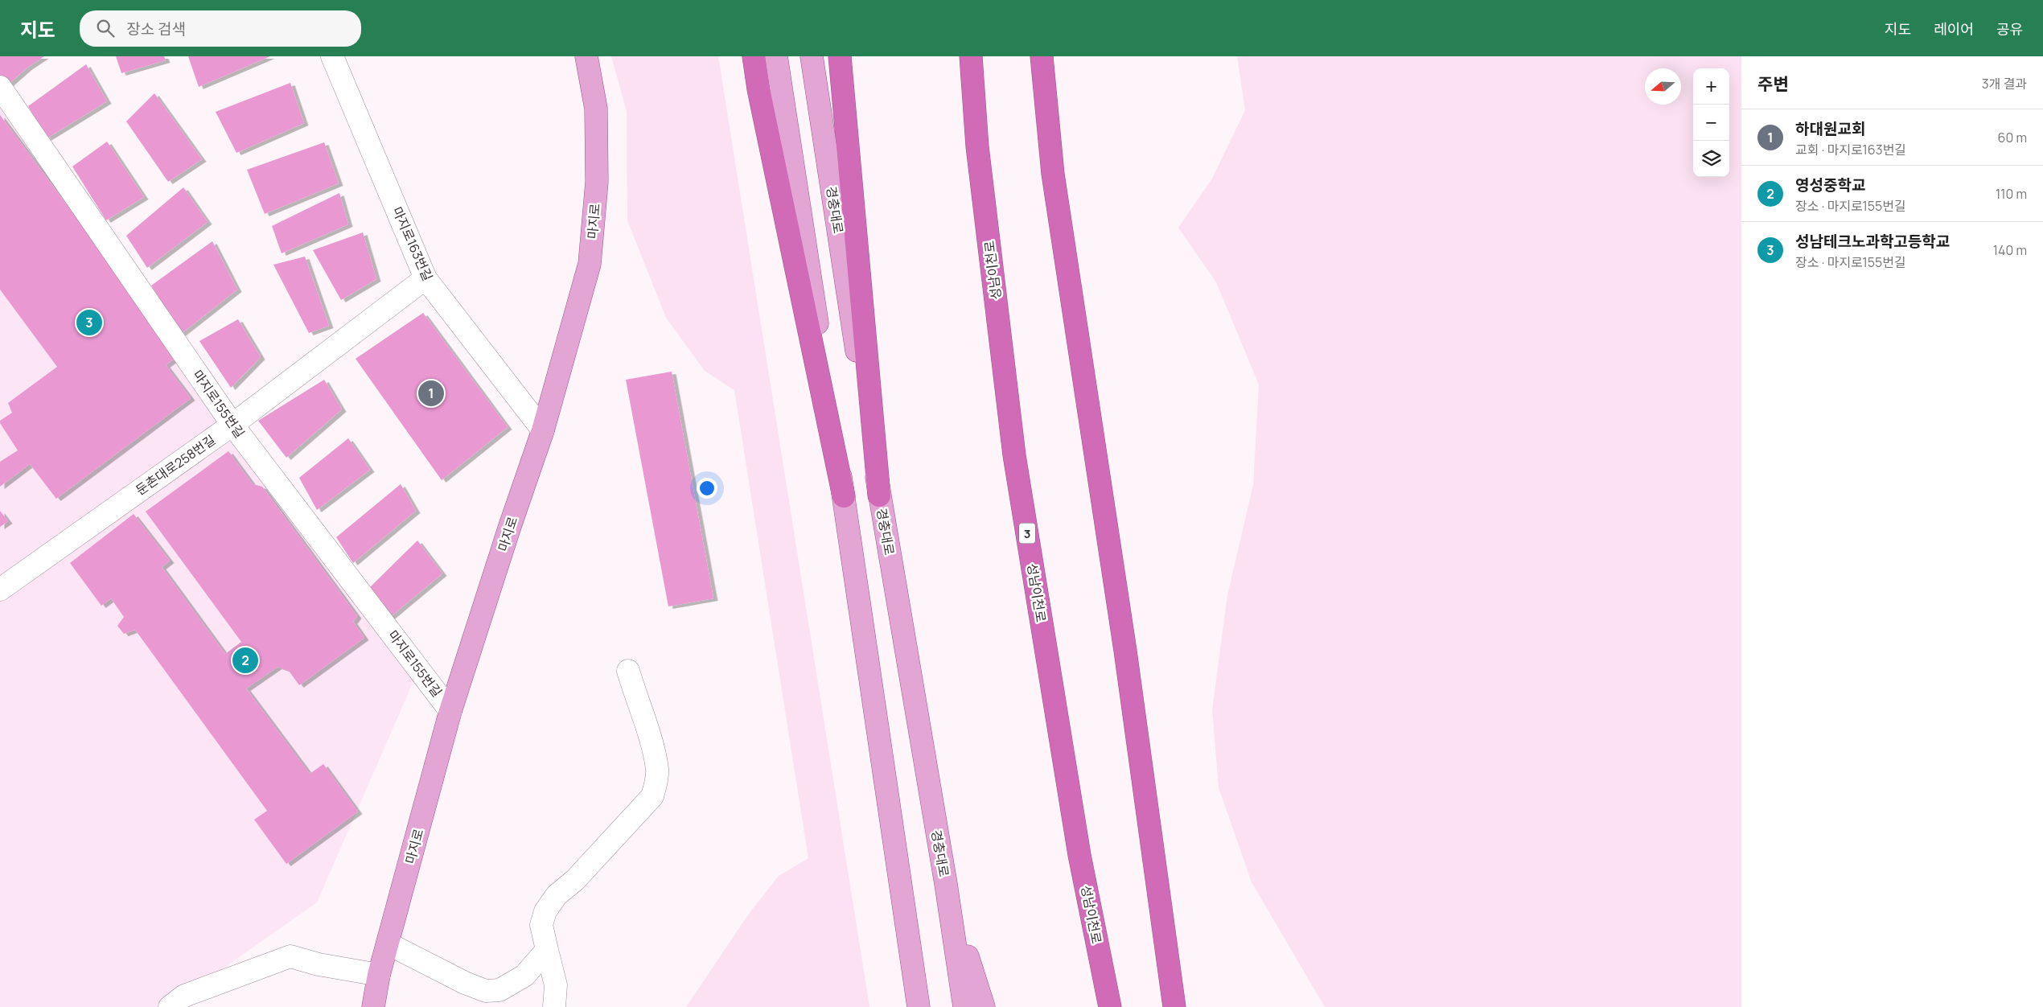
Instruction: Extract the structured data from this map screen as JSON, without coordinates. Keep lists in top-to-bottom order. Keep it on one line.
{"streets":{"highway":["성남이천로","3"],"main road":["경충대로","마지로"],"street":["마지로163번길","마지로155번길","둔촌대로258번길"]},"crossings":[["마지로","마지로163번길"],["마지로","마지로155번길"],["마지로163번길","둔촌대로258번길"],["마지로155번길","둔촌대로258번길"]],"north":"left","page":{"header":"지도","search":"장소 검색","nav":["지도","레이어","공유"],"heading":["주변","3개 결과"],"map_buttons":["+","−"],"list":[{"mark":"1","name":"하대원교회","note":"교회 · 마지로163번길","value":"60 m"},{"mark":"2","name":"영성중학교","note":"장소 · 마지로155번길","value":"110 m"},{"mark":"3","name":"성남테크노과학고등학교","note":"장소 · 마지로155번길","value":"140 m"}],"pins":["3","1","2"]}}
